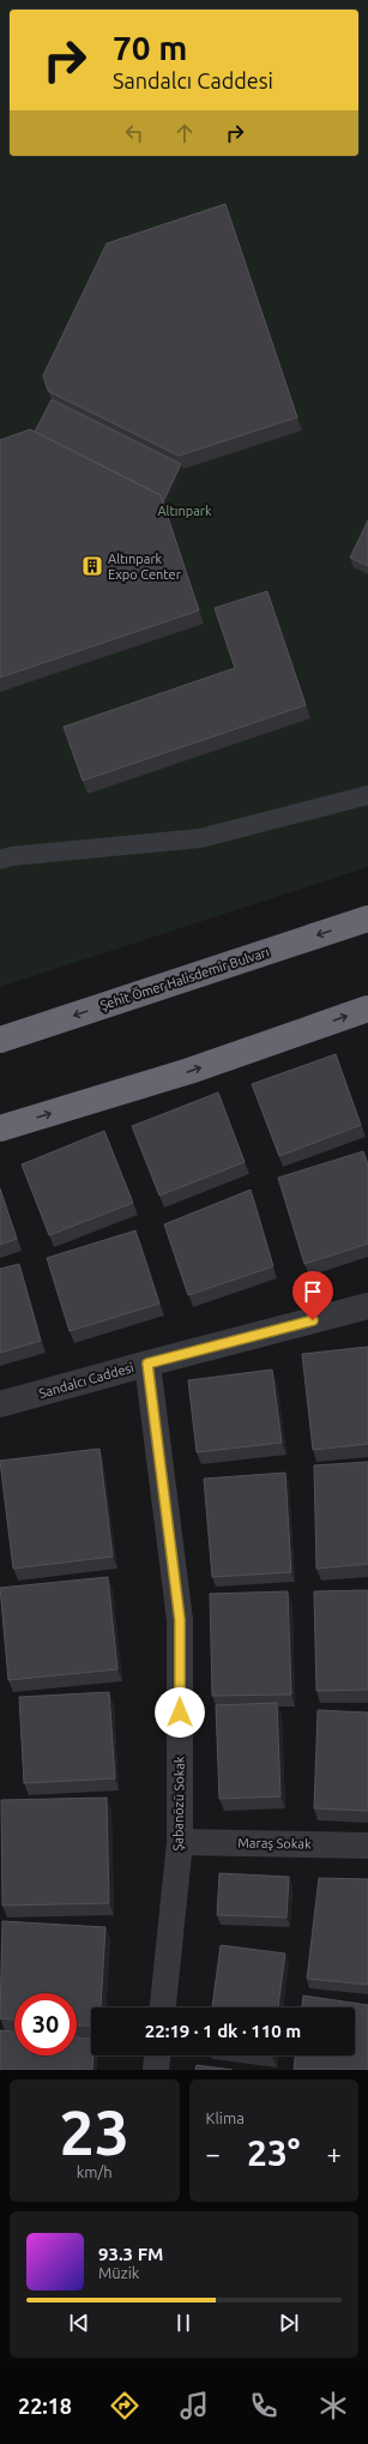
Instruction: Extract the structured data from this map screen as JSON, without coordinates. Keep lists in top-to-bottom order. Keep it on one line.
{"streets":{"highway":["Şehit Ömer Halisdemir Bulvarı"],"street":["Sandalcı Caddesi","Şabanözü Sokak","Maraş Sokak"]},"crossings":[["Sandalcı Caddesi","Şabanözü Sokak"],["Şabanözü Sokak","Maraş Sokak"]],"parks":["Altınpark"],"places":{"building":["Altınpark Expo Center"]},"page":{"turn":["70 m","Sandalcı Caddesi"],"limit":"30","trip":"22:19 · 1 dk · 110 m","tile":[["23","km/h"],"Klima"],"heat":["−","23°","+"],"song":["93.3 FM","Müzik"],"tabs":"22:18"}}
